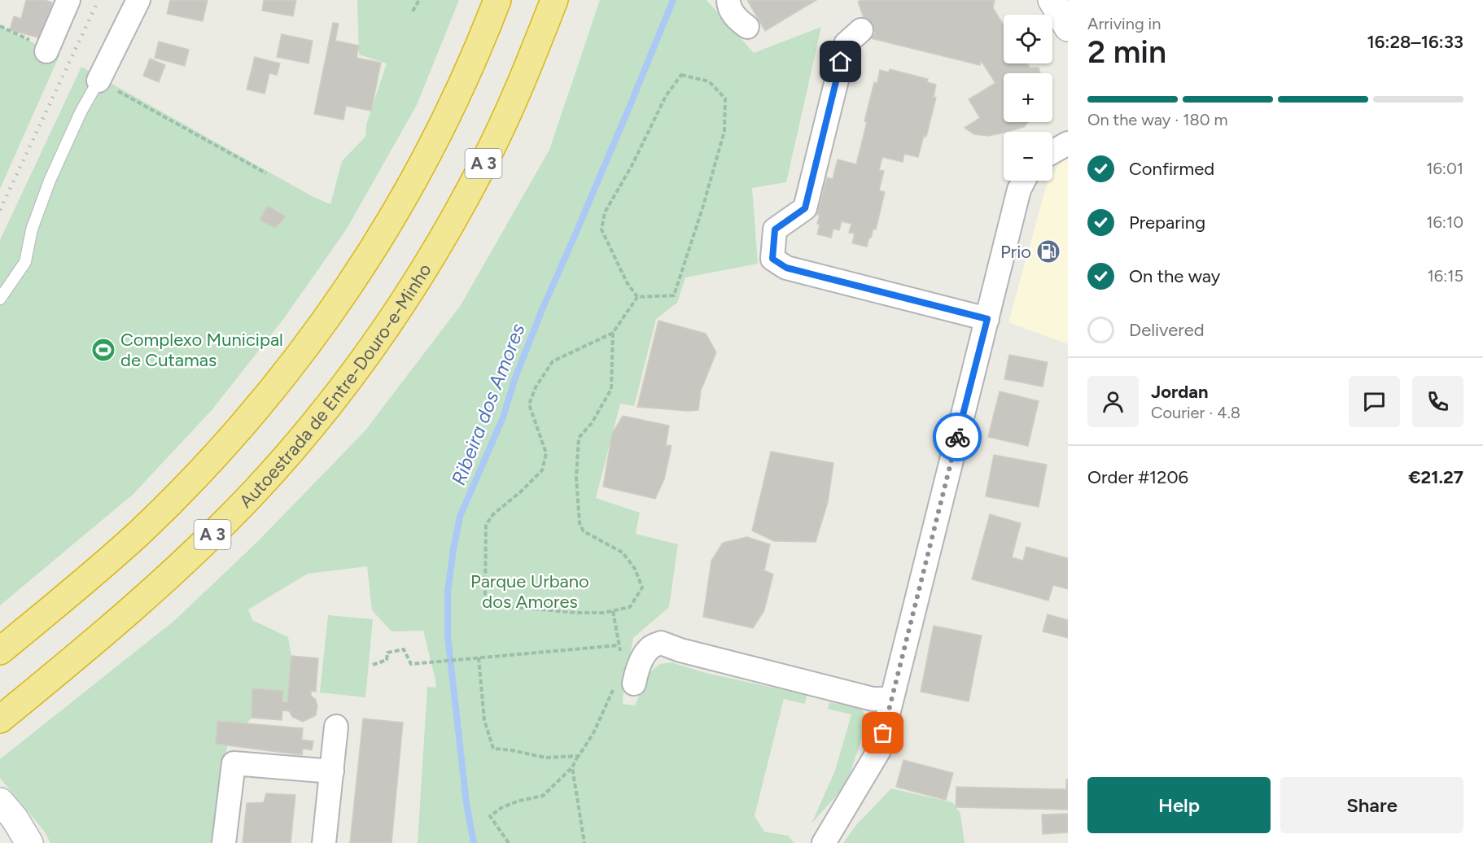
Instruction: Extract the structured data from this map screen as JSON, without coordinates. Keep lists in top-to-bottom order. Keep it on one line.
{"streets":{"highway":["A 3","Autoestrada de Entre-Douro-e-Minho"]},"water":["Ribeira dos Amores"],"parks":["Parque Urbano dos Amores"],"places":{"fuel station":["Prio"],"sports":["Complexo Municipal de Cutamas"]},"page":{"heading":["2 min","Arriving in","16:28–16:33"],"panel":["Jordan","Courier · 4.8","Order #1206","€21.27"],"map_buttons":["+","−"],"bar":"On the way · 180 m","list":[["Confirmed","16:01"],["Preparing","16:10"],["On the way","16:15"],"Delivered"],"buttons":["Help","Share"]}}
